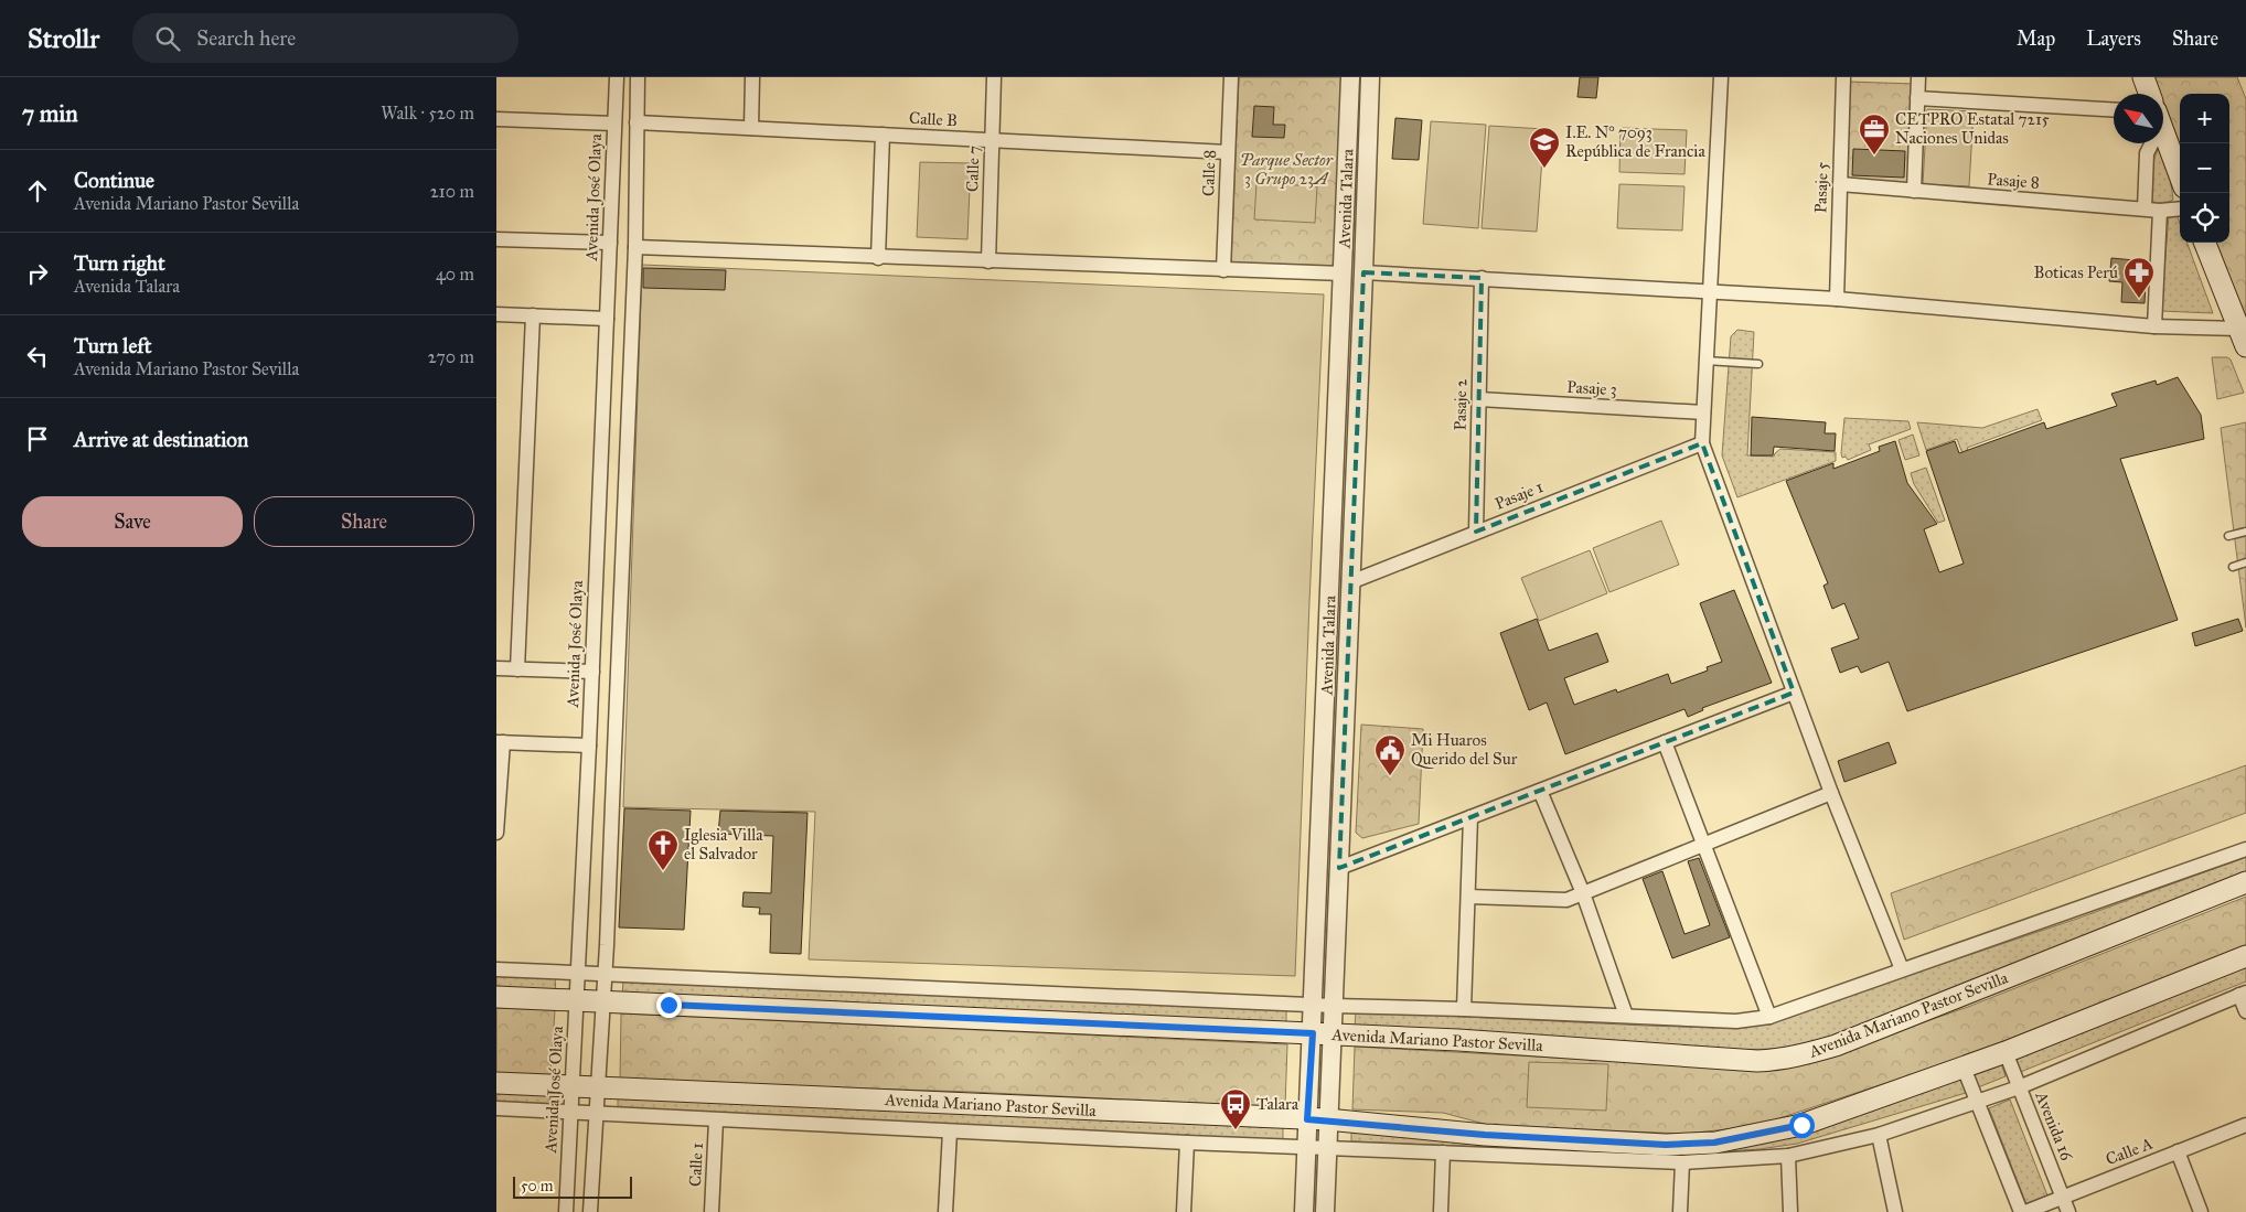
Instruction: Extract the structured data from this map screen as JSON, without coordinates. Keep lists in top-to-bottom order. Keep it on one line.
{"streets":{"main road":["Avenida Mariano Pastor Sevilla"],"street":["Calle B","Calle 7","Calle 8","Pasaje 8","Pasaje 5","Avenida José Olaya","Avenida Talara","Pasaje 3","Pasaje 2","Pasaje 1","Avenida 16","Calle A","Calle 1"]},"crossings":[["Calle B","Calle 7"],["Calle B","Calle 8"],["Pasaje 8","Pasaje 5"],["Avenida José Olaya","Avenida Mariano Pastor Sevilla"],["Avenida Talara","Pasaje 1"],["Avenida Talara","Avenida Mariano Pastor Sevilla"],["Pasaje 3","Pasaje 2"],["Pasaje 2","Pasaje 1"],["Avenida Mariano Pastor Sevilla","Avenida 16"],["Avenida Mariano Pastor Sevilla","Calle 1"],["Avenida 16","Calle A"]],"parks":["Parque Sector 3 Grupo 23A"],"places":{"office":["CETPRO Estatal 7215 Naciones Unidas"],"school or university":["I.E. N° 7093 República de Francia"],"pharmacy":["Boticas Perú"],"public building":["Mi Huaros Querido del Sur"],"church":["Iglesia Villa el Salvador"],"bus stop":["Talara"]},"scale_bar":"50 m","north":"top left","page":{"header":"Strollr","search":"Search here","nav":["Map","Layers","Share"],"heading":["7 min","Walk · 520 m"],"map_buttons":["+","−"],"list":[["Continue","Avenida Mariano Pastor Sevilla","210 m"],["Turn right","Avenida Talara","40 m"],["Turn left","Avenida Mariano Pastor Sevilla","270 m"],"Arrive at destination"],"buttons":["Save","Share"],"scale":"50 m"}}
